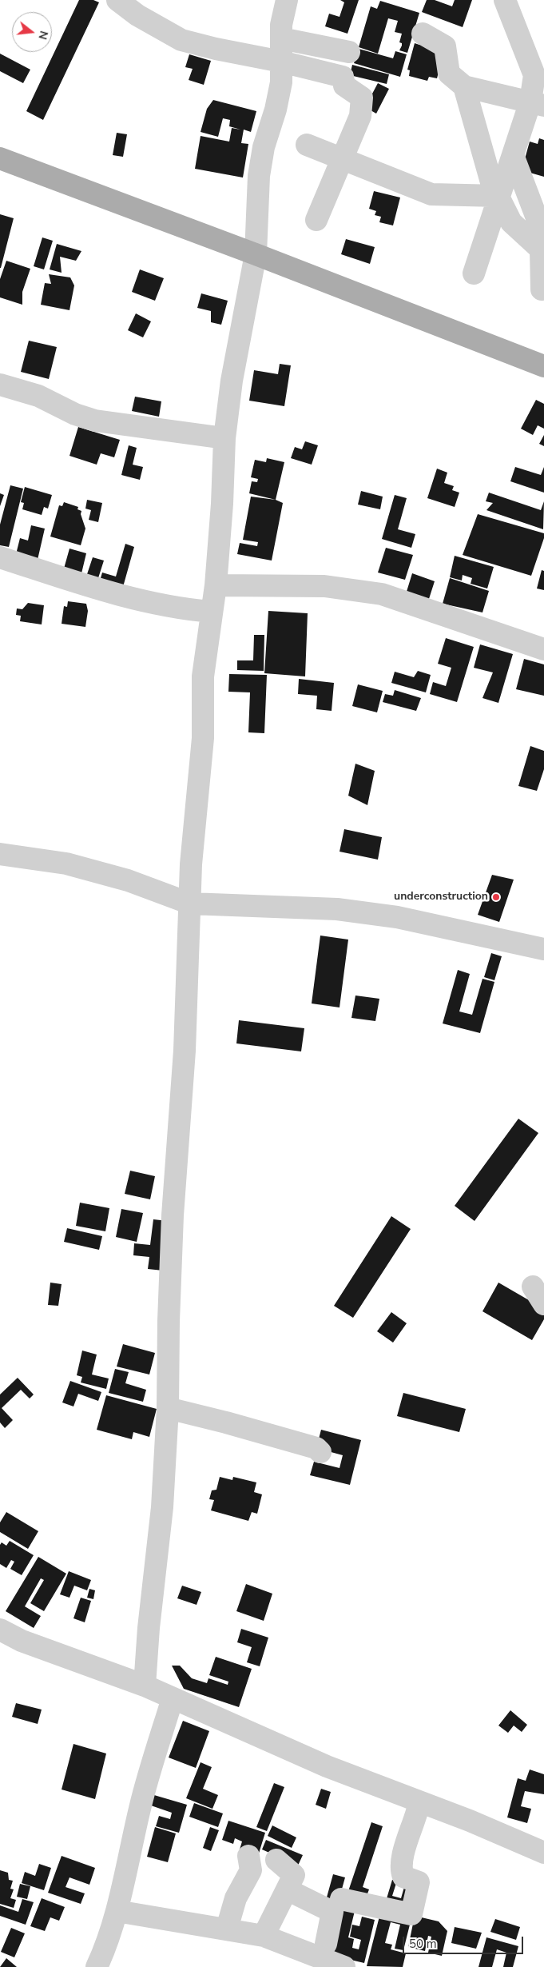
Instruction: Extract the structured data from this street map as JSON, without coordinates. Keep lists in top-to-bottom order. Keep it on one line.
{"places":["underconstruction"],"scale_bar":"50 m","north":"right"}
